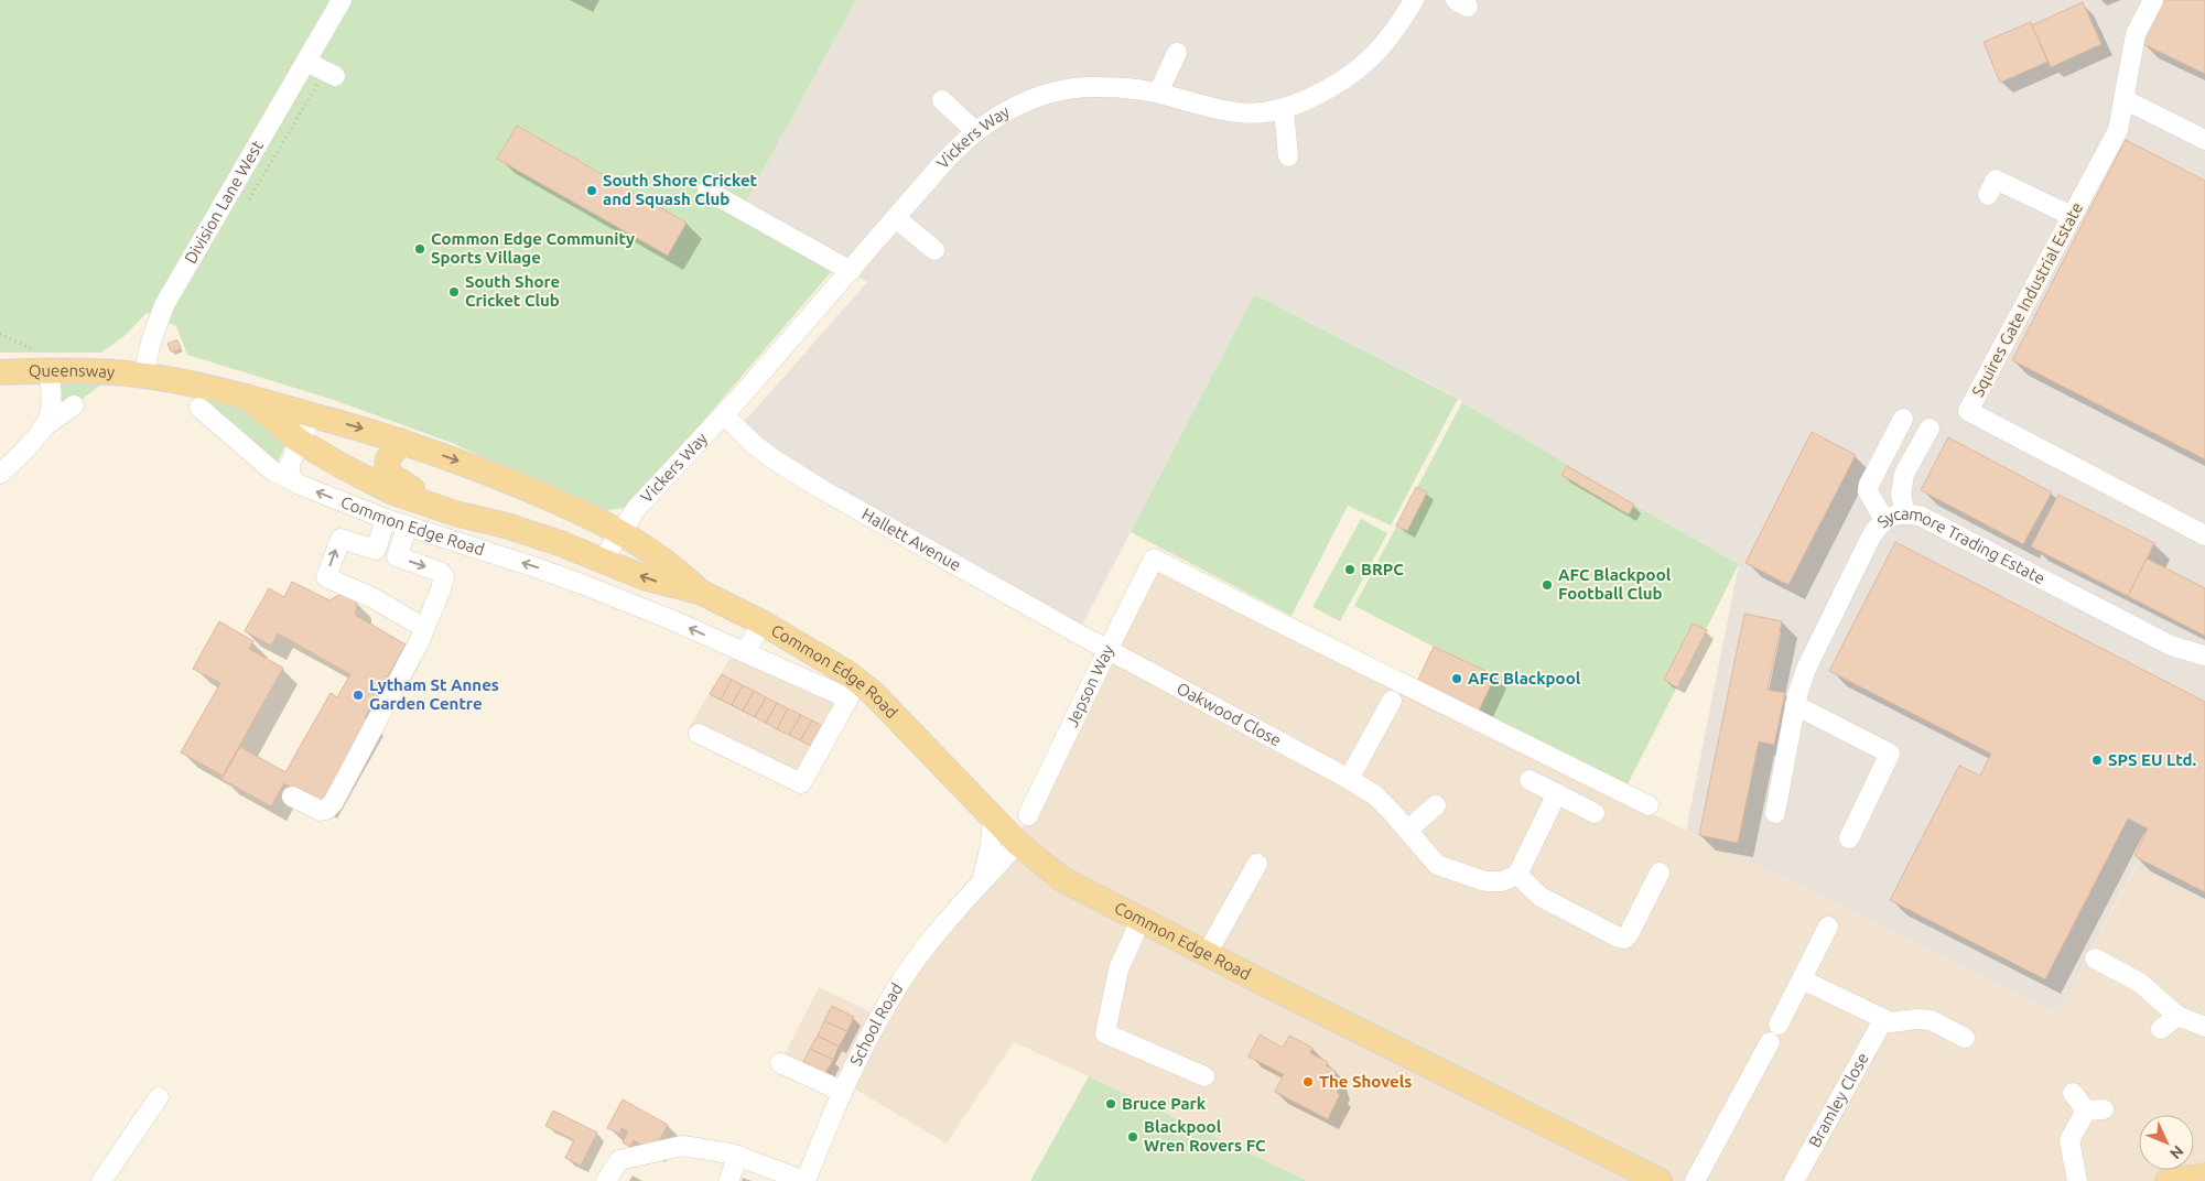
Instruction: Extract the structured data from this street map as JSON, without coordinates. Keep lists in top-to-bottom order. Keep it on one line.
{"streets":{"main road":["Queensway","Common Edge Road"],"street":["Vickers Way","Division Lane West","Squires Gate Industrial Estate","Hallett Avenue","Sycamore Trading Estate","Jepson Way","Oakwood Close","School Road","Bramley Close"]},"crossings":[["Vickers Way","Common Edge Road"],["Vickers Way","Hallett Avenue"],["Division Lane West","Queensway"],["Division Lane West","Common Edge Road"],["Queensway","Common Edge Road"],["Common Edge Road","School Road"],["Hallett Avenue","Jepson Way"],["Hallett Avenue","Oakwood Close"],["Jepson Way","Oakwood Close"]],"places":["South Shore Cricket and Squash Club","Common Edge Community Sports Village","South Shore Cricket Club","BRPC","AFC Blackpool Football Club","AFC Blackpool","Lytham St Annes Garden Centre","SPS EU Ltd.","The Shovels","Bruce Park","Blackpool Wren Rovers FC"],"north":"bottom right"}
